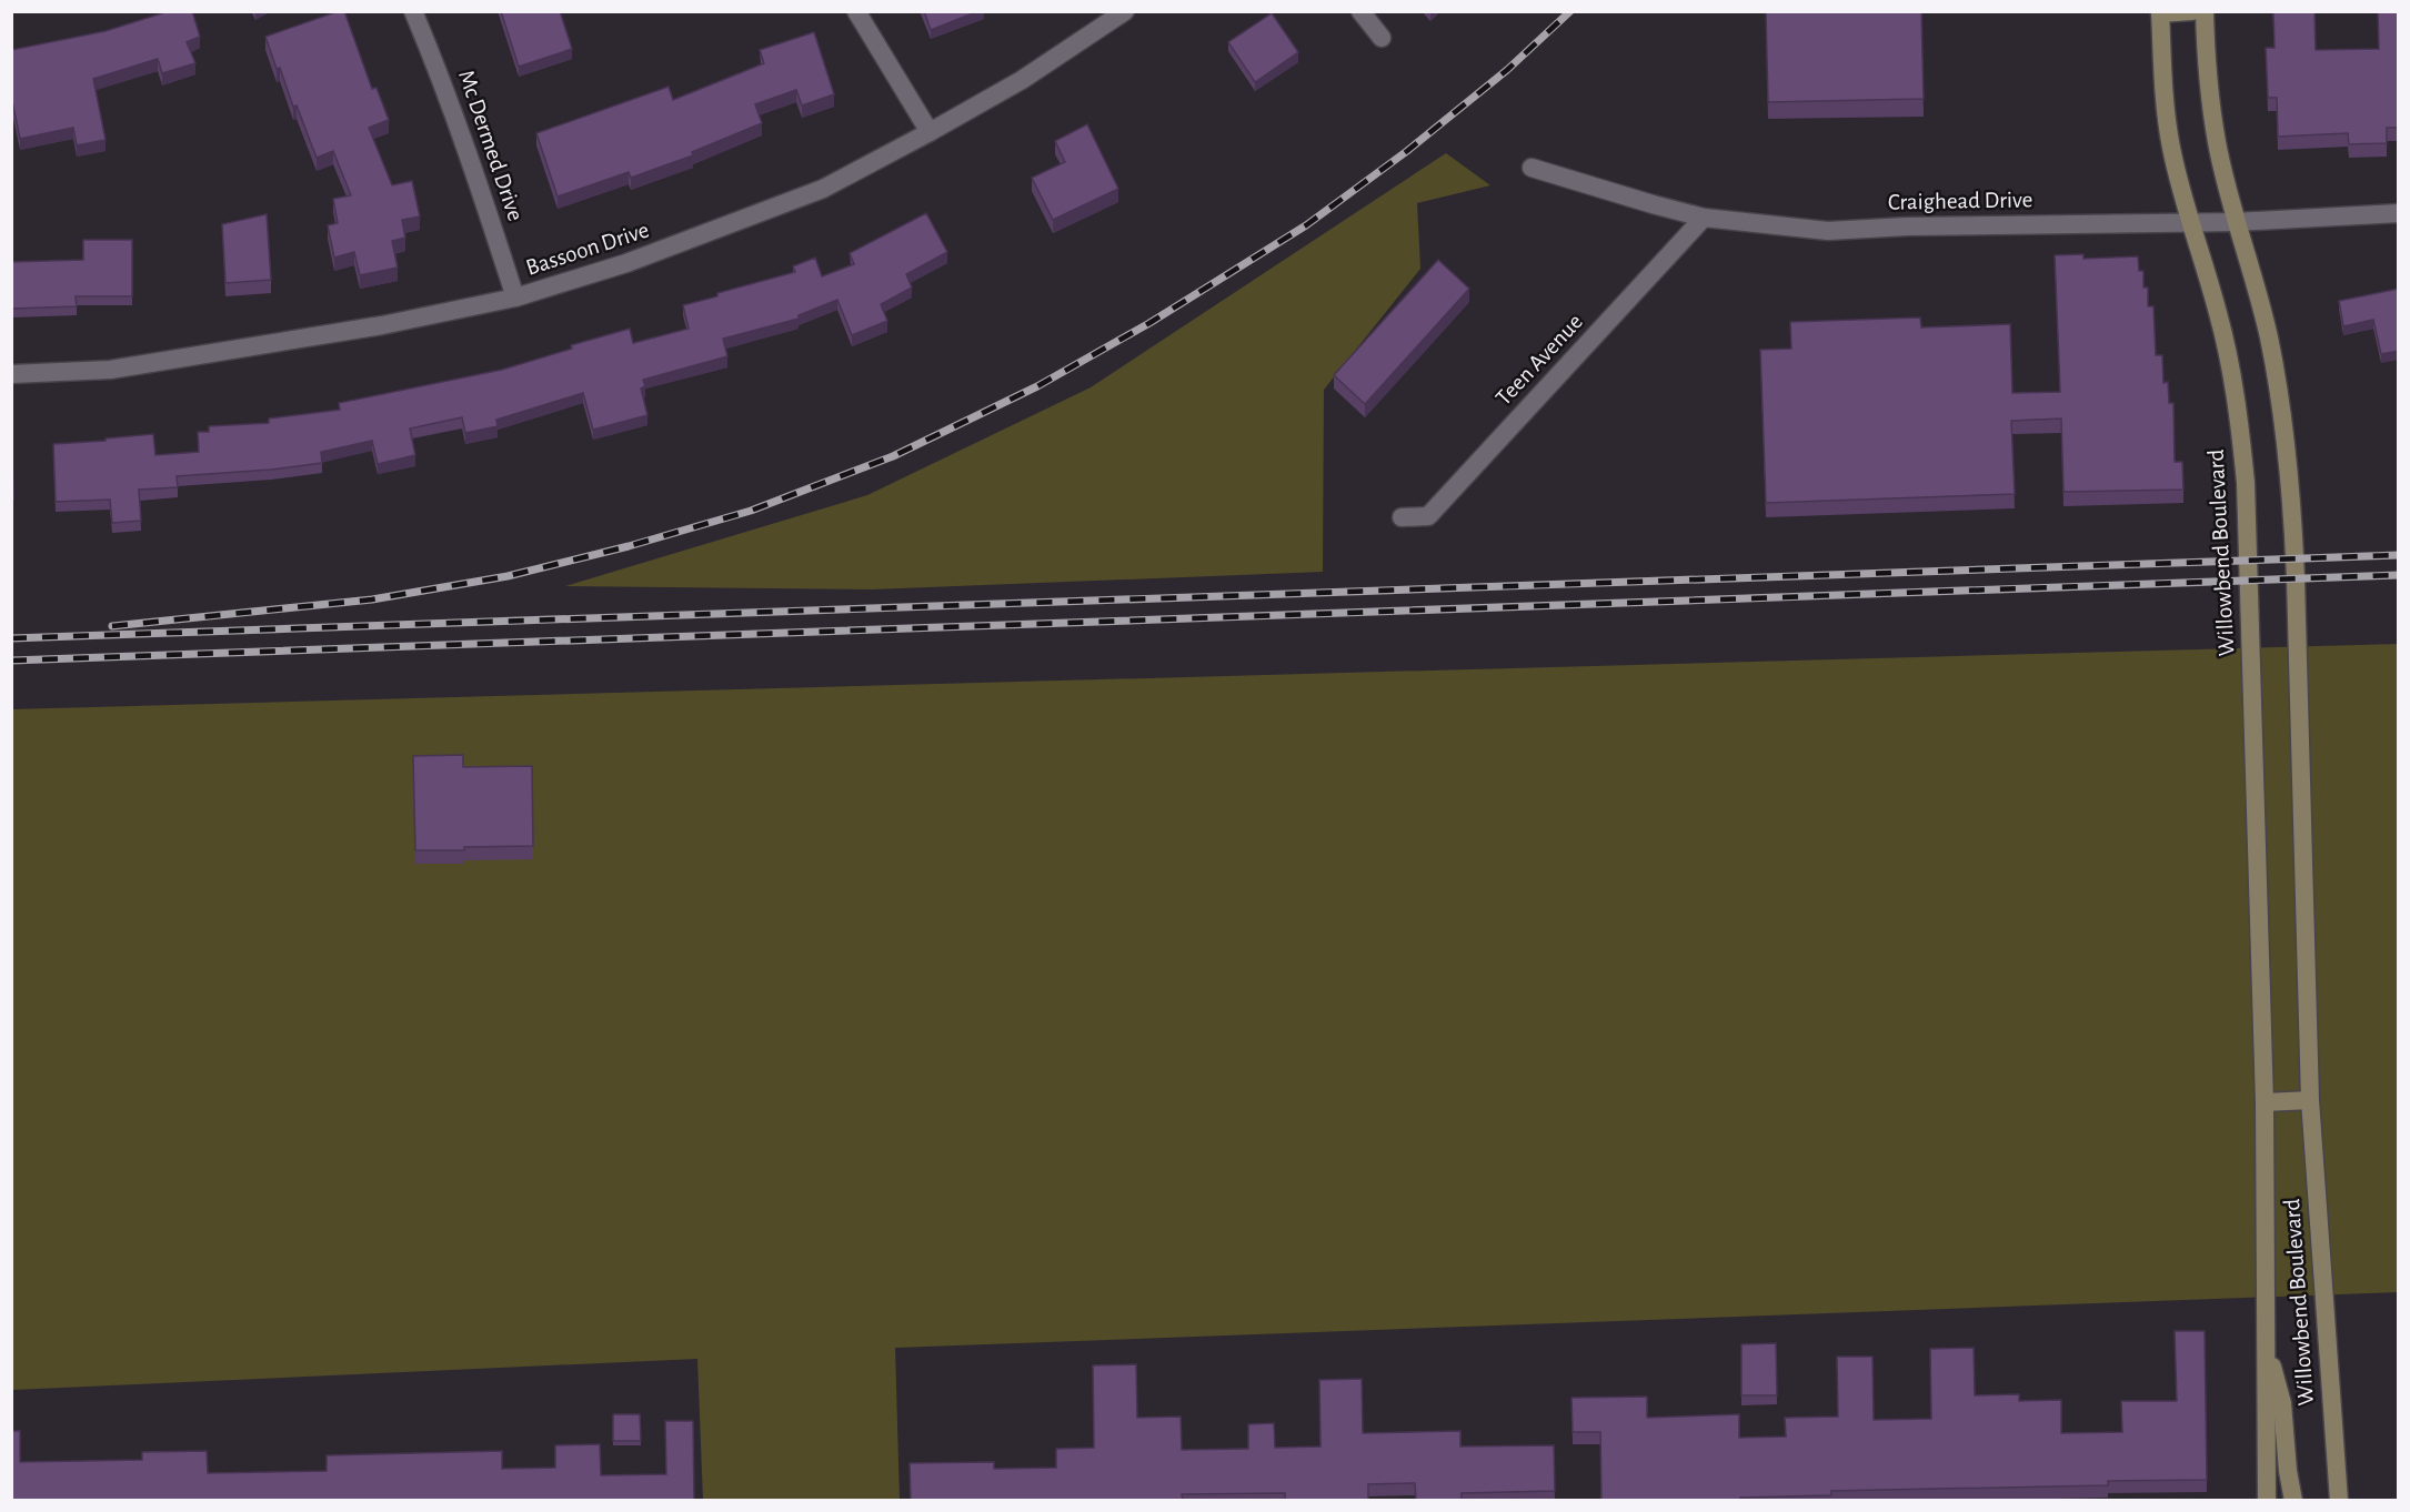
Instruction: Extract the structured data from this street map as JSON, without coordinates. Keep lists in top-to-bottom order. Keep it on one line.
{"streets":{"main road":["Willowbend Boulevard"],"street":["Mc Dermed Drive","Craighead Drive","Bassoon Drive","Teen Avenue"]},"crossings":[["Mc Dermed Drive","Bassoon Drive"],["Craighead Drive","Teen Avenue"],["Craighead Drive","Willowbend Boulevard"]]}
